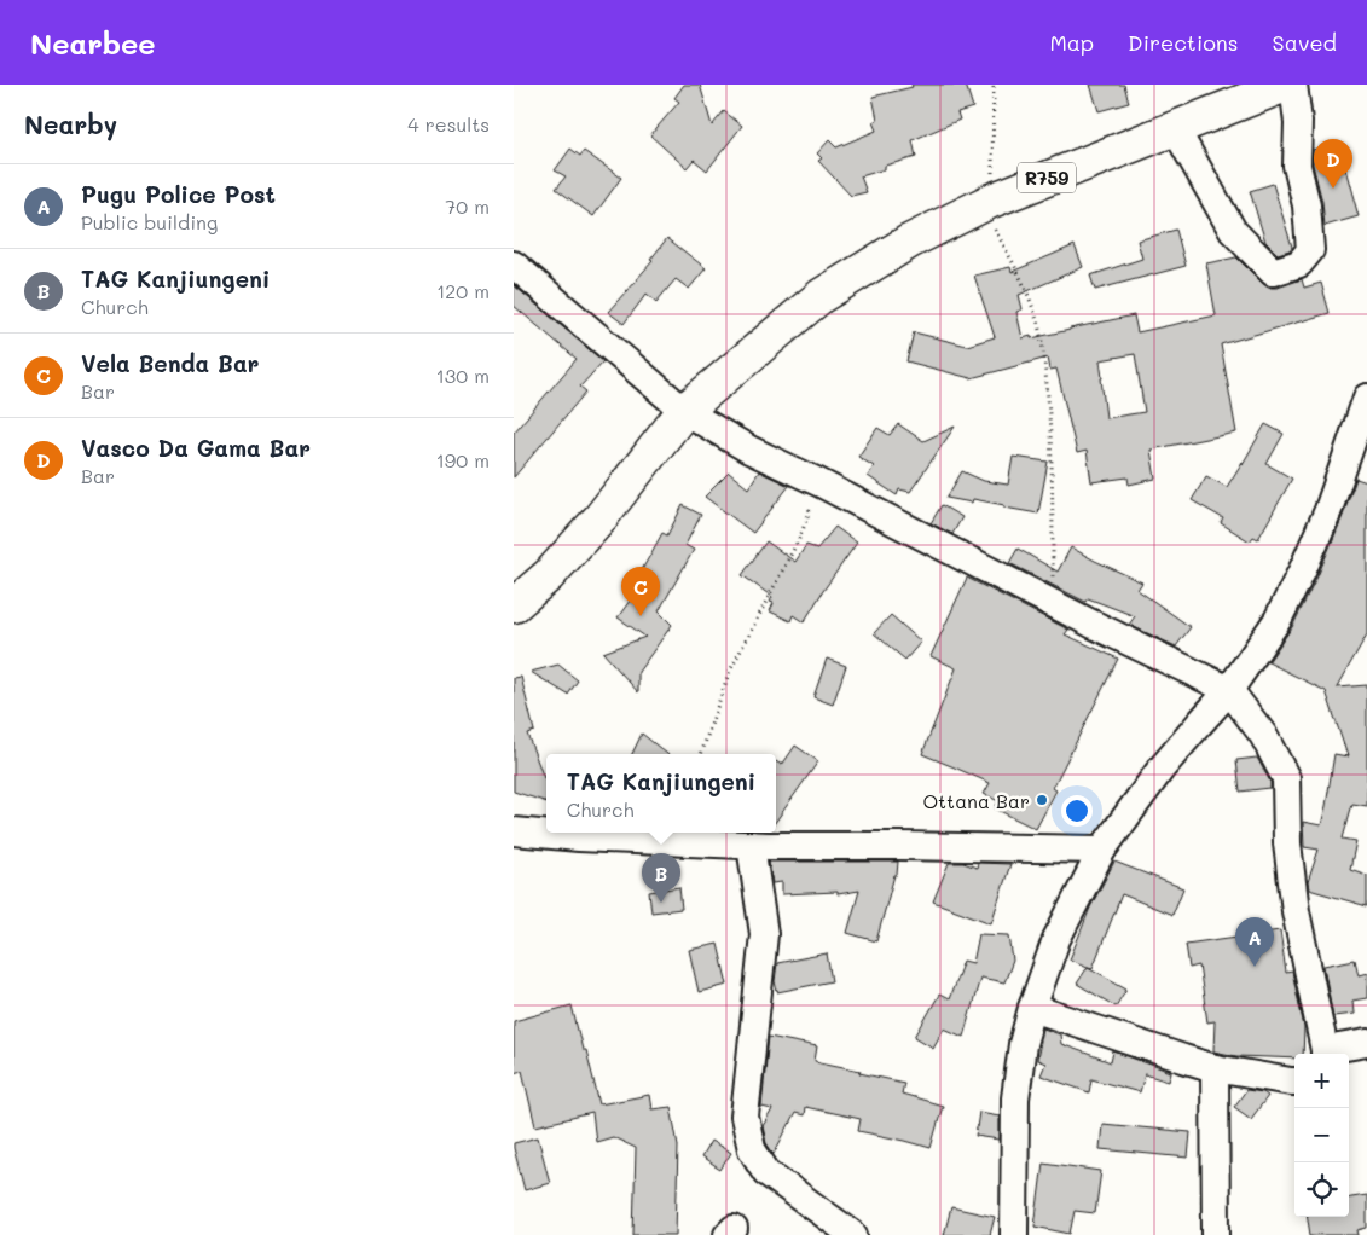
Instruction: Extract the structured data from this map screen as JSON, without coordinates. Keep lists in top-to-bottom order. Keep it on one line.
{"streets":{"main road":["R759"]},"places":["Ottana Bar"],"page":{"header":"Nearbee","nav":["Map","Directions","Saved"],"heading":["Nearby","4 results"],"pins":["D","C","B","A"],"list":[{"mark":"A","name":"Pugu Police Post","note":"Public building","value":"70 m"},{"mark":"B","name":"TAG Kanjiungeni","note":"Church","value":"120 m"},{"mark":"C","name":"Vela Benda Bar","note":"Bar","value":"130 m"},{"mark":"D","name":"Vasco Da Gama Bar","note":"Bar","value":"190 m"}],"popup":["TAG Kanjiungeni","Church"],"map_buttons":["+","−"]}}
